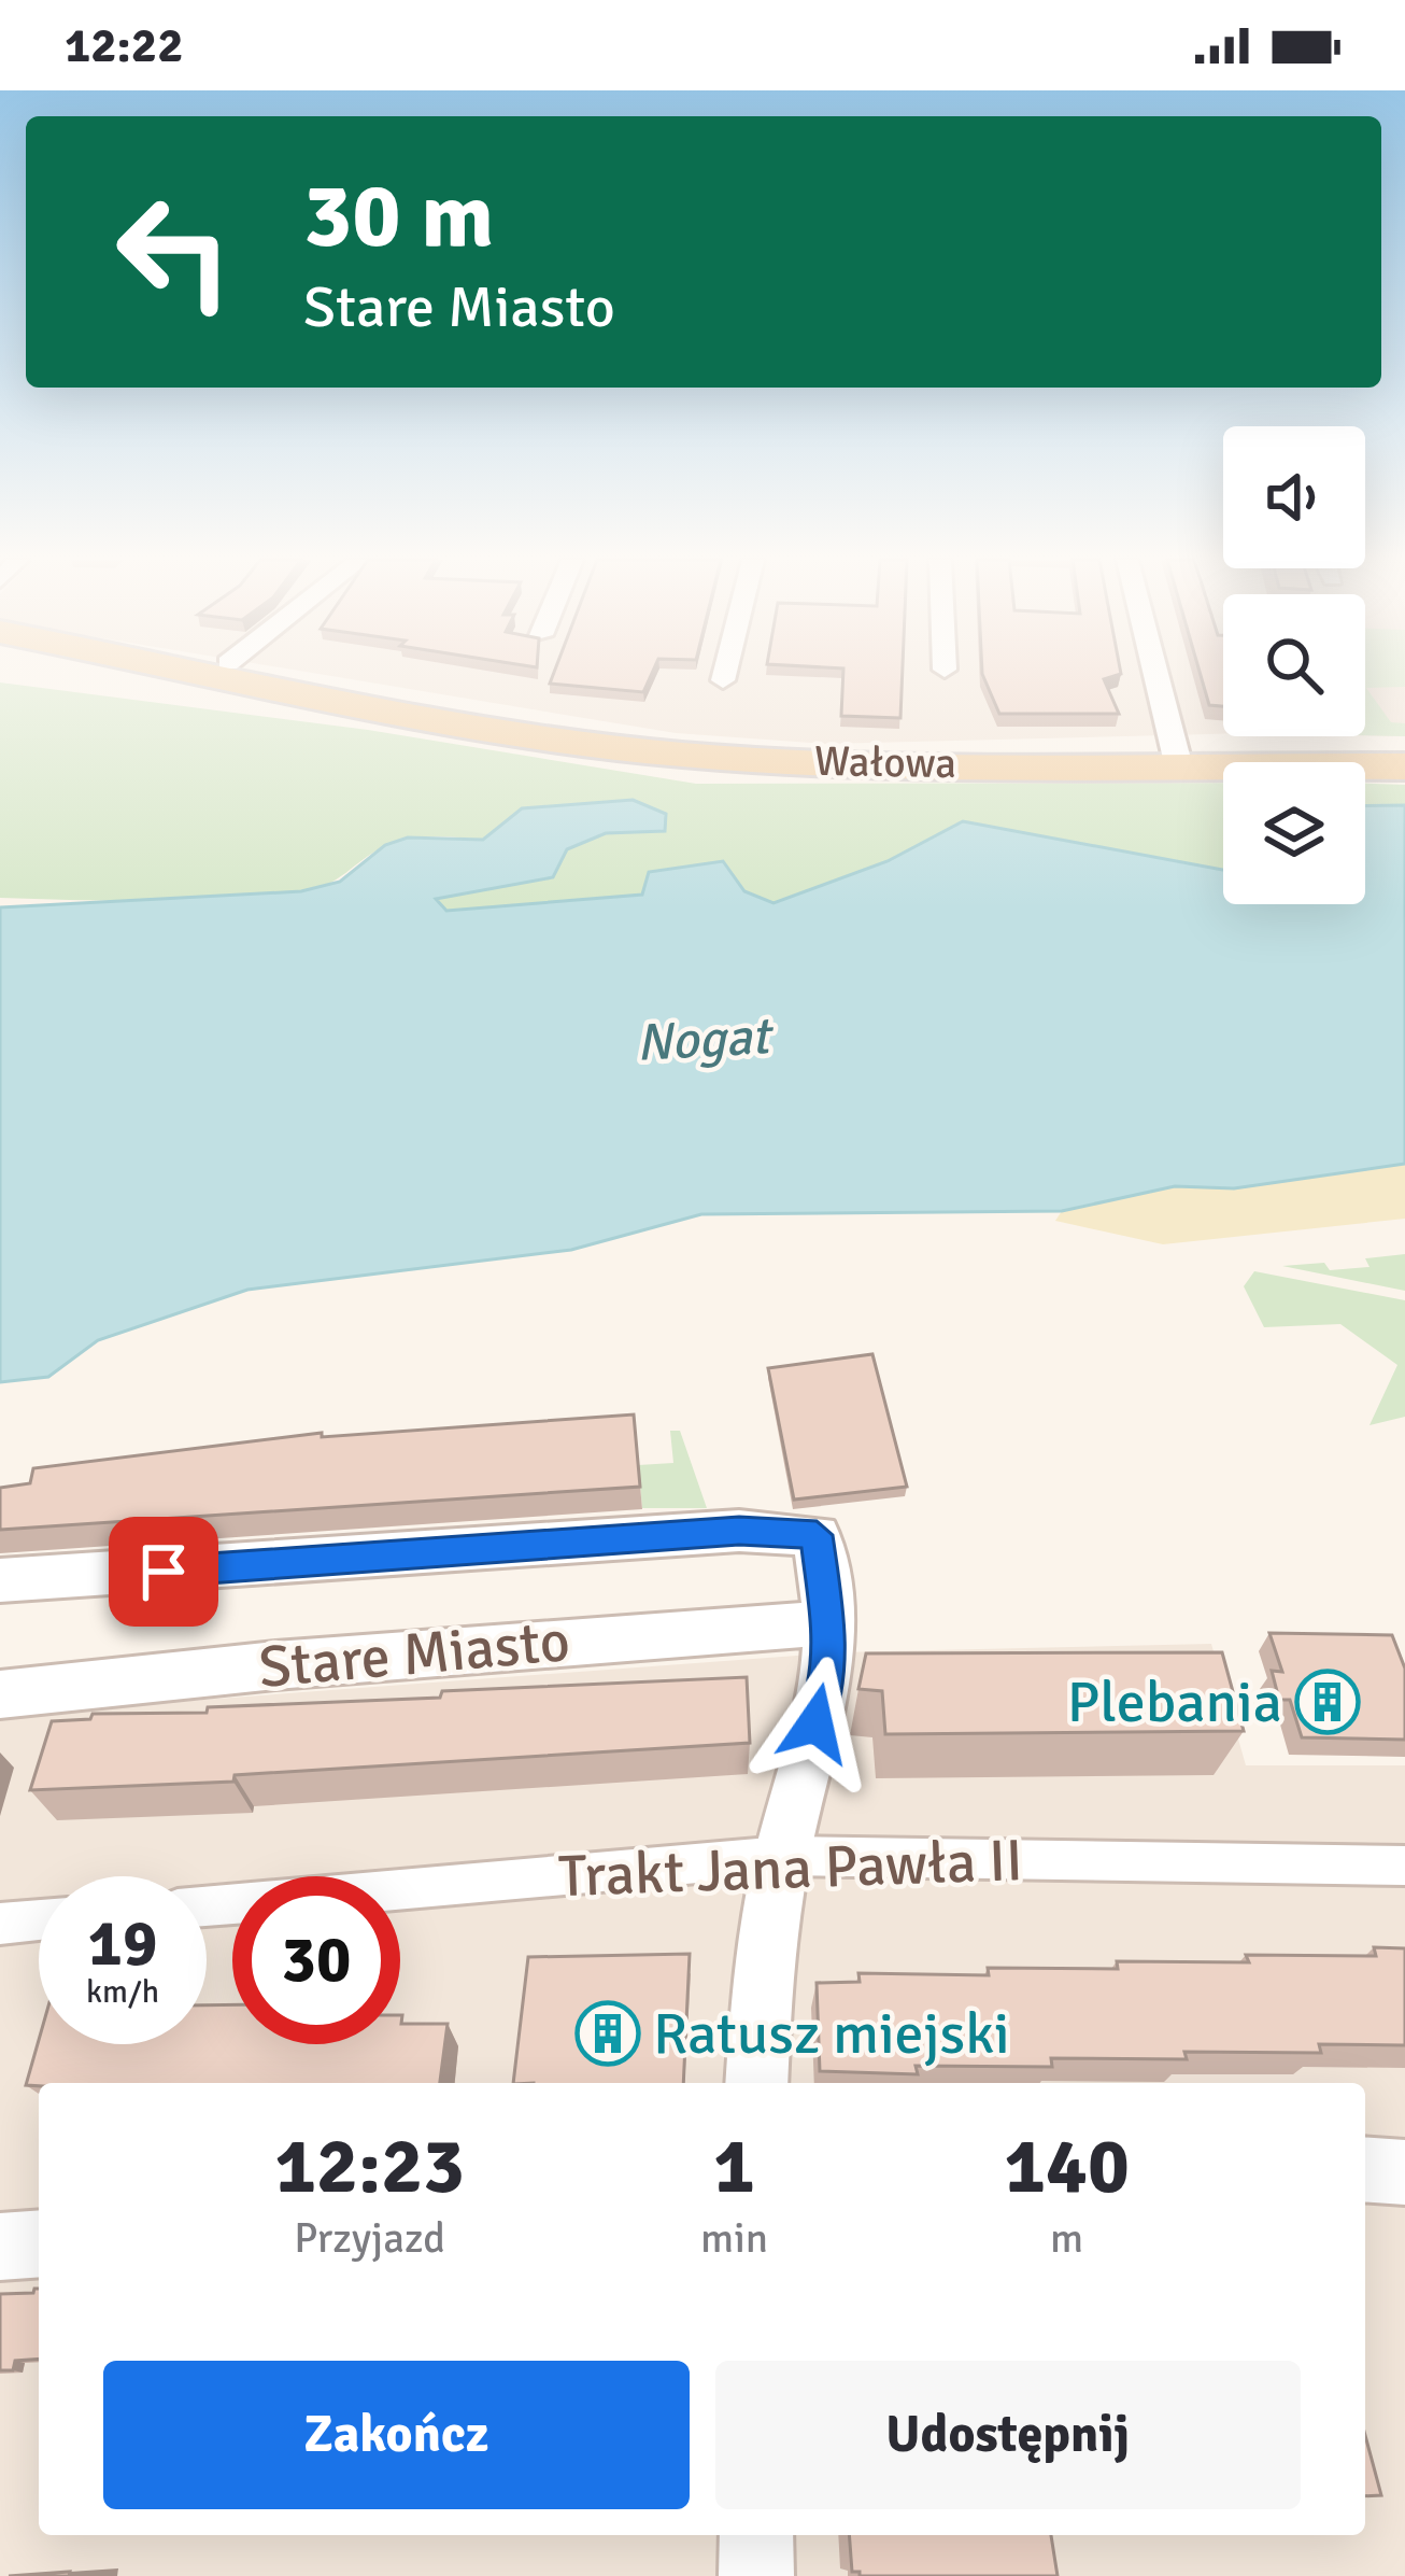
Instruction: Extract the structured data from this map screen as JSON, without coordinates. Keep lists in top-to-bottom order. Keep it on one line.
{"streets":{"main road":["Wałowa"],"street":["Stare Miasto","Trakt Jana Pawła II"]},"crossings":[["Stare Miasto","Trakt Jana Pawła II"]],"water":["Nogat"],"places":{"building":["Plebania","Ratusz miejski"]},"page":{"status":"12:22","turn":["30 m","Stare Miasto"],"speed":"19 km/h","limit":"30","eta":["12:23","Przyjazd","1","min","140","m"],"buttons":["Zakończ","Udostępnij"]}}
